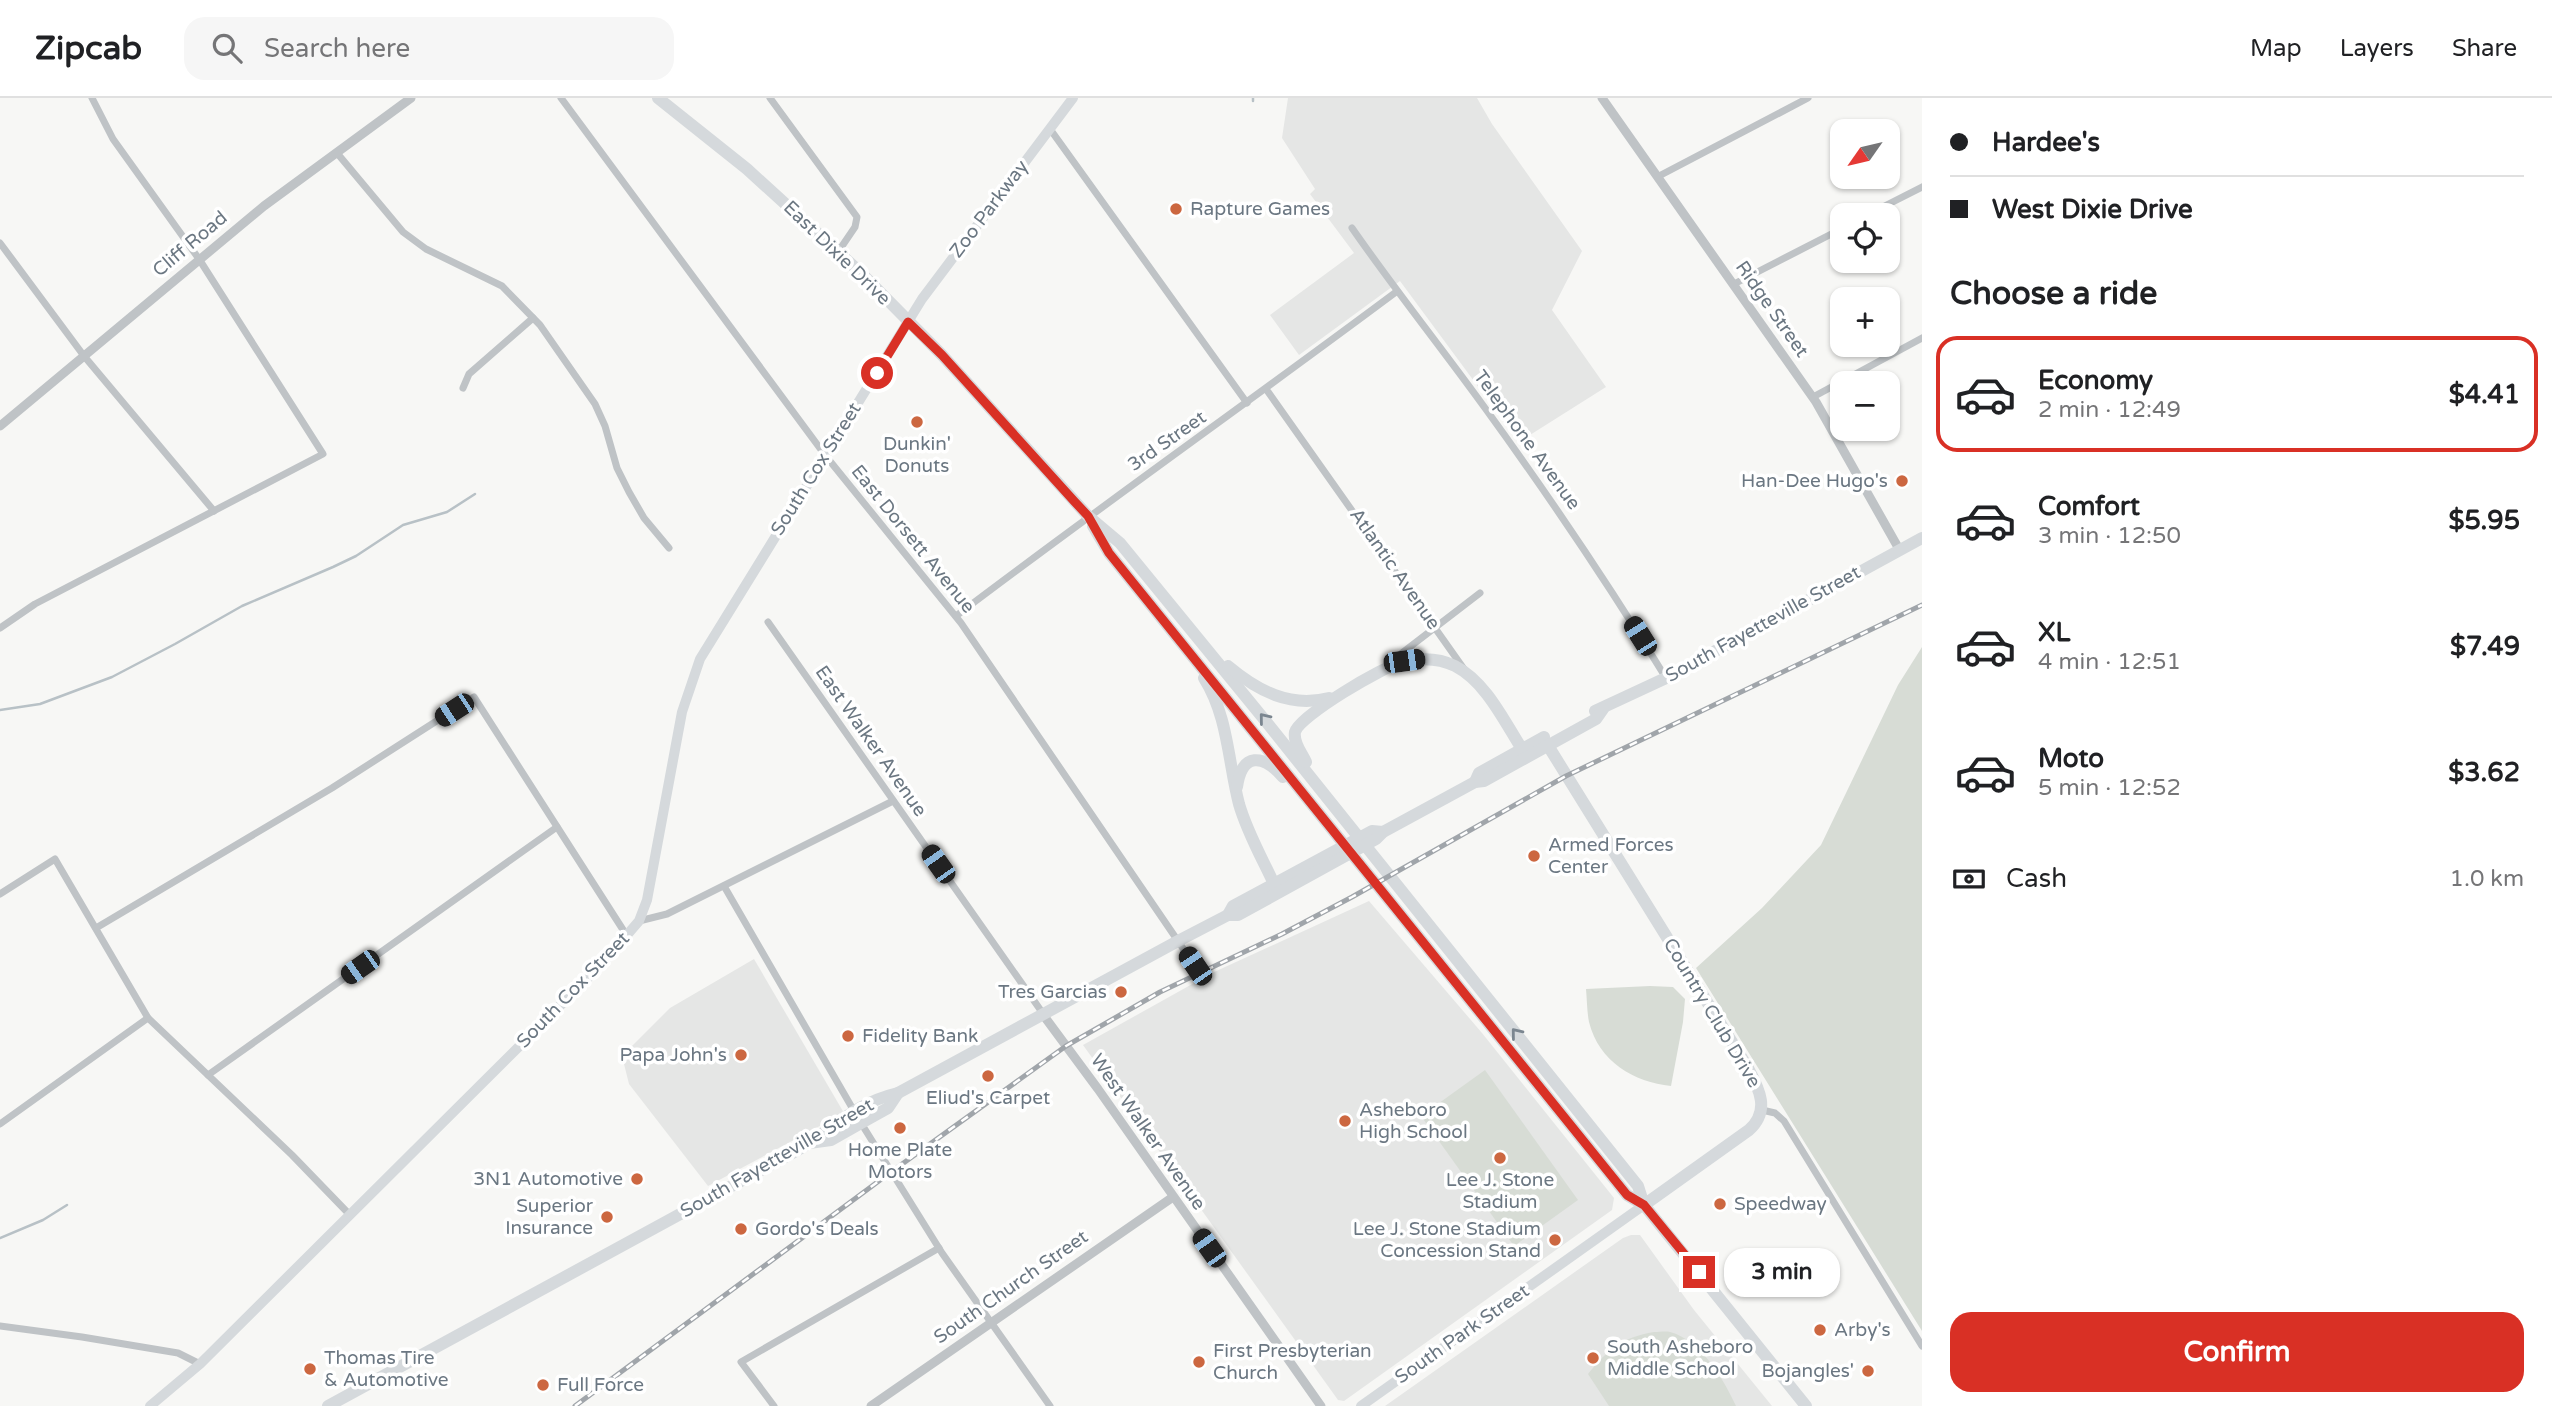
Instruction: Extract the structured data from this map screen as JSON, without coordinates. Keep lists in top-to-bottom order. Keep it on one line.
{"streets":{"main road":["Zoo Parkway","East Dixie Drive","South Cox Street","Atlantic Avenue","South Fayetteville Street","Country Club Drive","South Park Street"],"street":["Cliff Road","Ridge Street","Telephone Avenue","3rd Street","East Dorsett Avenue","East Walker Avenue","West Walker Avenue","South Church Street"]},"crossings":[["Zoo Parkway","East Dixie Drive"],["Zoo Parkway","South Cox Street"],["East Dixie Drive","3rd Street"],["East Dixie Drive","South Cox Street"],["East Dixie Drive","South Park Street"],["Ridge Street","South Fayetteville Street"],["Telephone Avenue","3rd Street"],["Telephone Avenue","South Fayetteville Street"],["3rd Street","East Dorsett Avenue"],["3rd Street","Atlantic Avenue"],["South Cox Street","East Dorsett Avenue"],["East Dorsett Avenue","South Fayetteville Street"],["Atlantic Avenue","South Fayetteville Street"],["South Fayetteville Street","East Walker Avenue"],["South Fayetteville Street","Country Club Drive"],["South Fayetteville Street","West Walker Avenue"],["East Walker Avenue","West Walker Avenue"],["Country Club Drive","South Park Street"],["West Walker Avenue","South Church Street"]],"places":["Rapture Games","Dunkin' Donuts","Han-Dee Hugo's","Armed Forces Center","Tres Garcias","Fidelity Bank","Papa John's","Eliud's Carpet","Asheboro High School","Home Plate Motors","Lee J. Stone Stadium","3N1 Automotive","Speedway","Superior Insurance","Gordo's Deals","Lee J. Stone Stadium Concession Stand","Arby's","South Asheboro Middle School","First Presbyterian Church","Thomas Tire & Automotive","Bojangles'","Full Force"],"north":"bottom left","page":{"header":"Zipcab","search":"Search here","nav":["Map","Layers","Share"],"banner":["Hardee's","West Dixie Drive"],"map_buttons":["+","−"],"heading":"Choose a ride","list":[{"name":"Economy","note":"2 min · 12:49","value":"$4.41"},{"name":"Comfort","note":"3 min · 12:50","value":"$5.95"},{"name":"XL","note":"4 min · 12:51","value":"$7.49"},{"name":"Moto","note":"5 min · 12:52","value":"$3.62"}],"pay":["Cash","1.0 km"],"bubble":"3 min","buttons":"Confirm"}}
